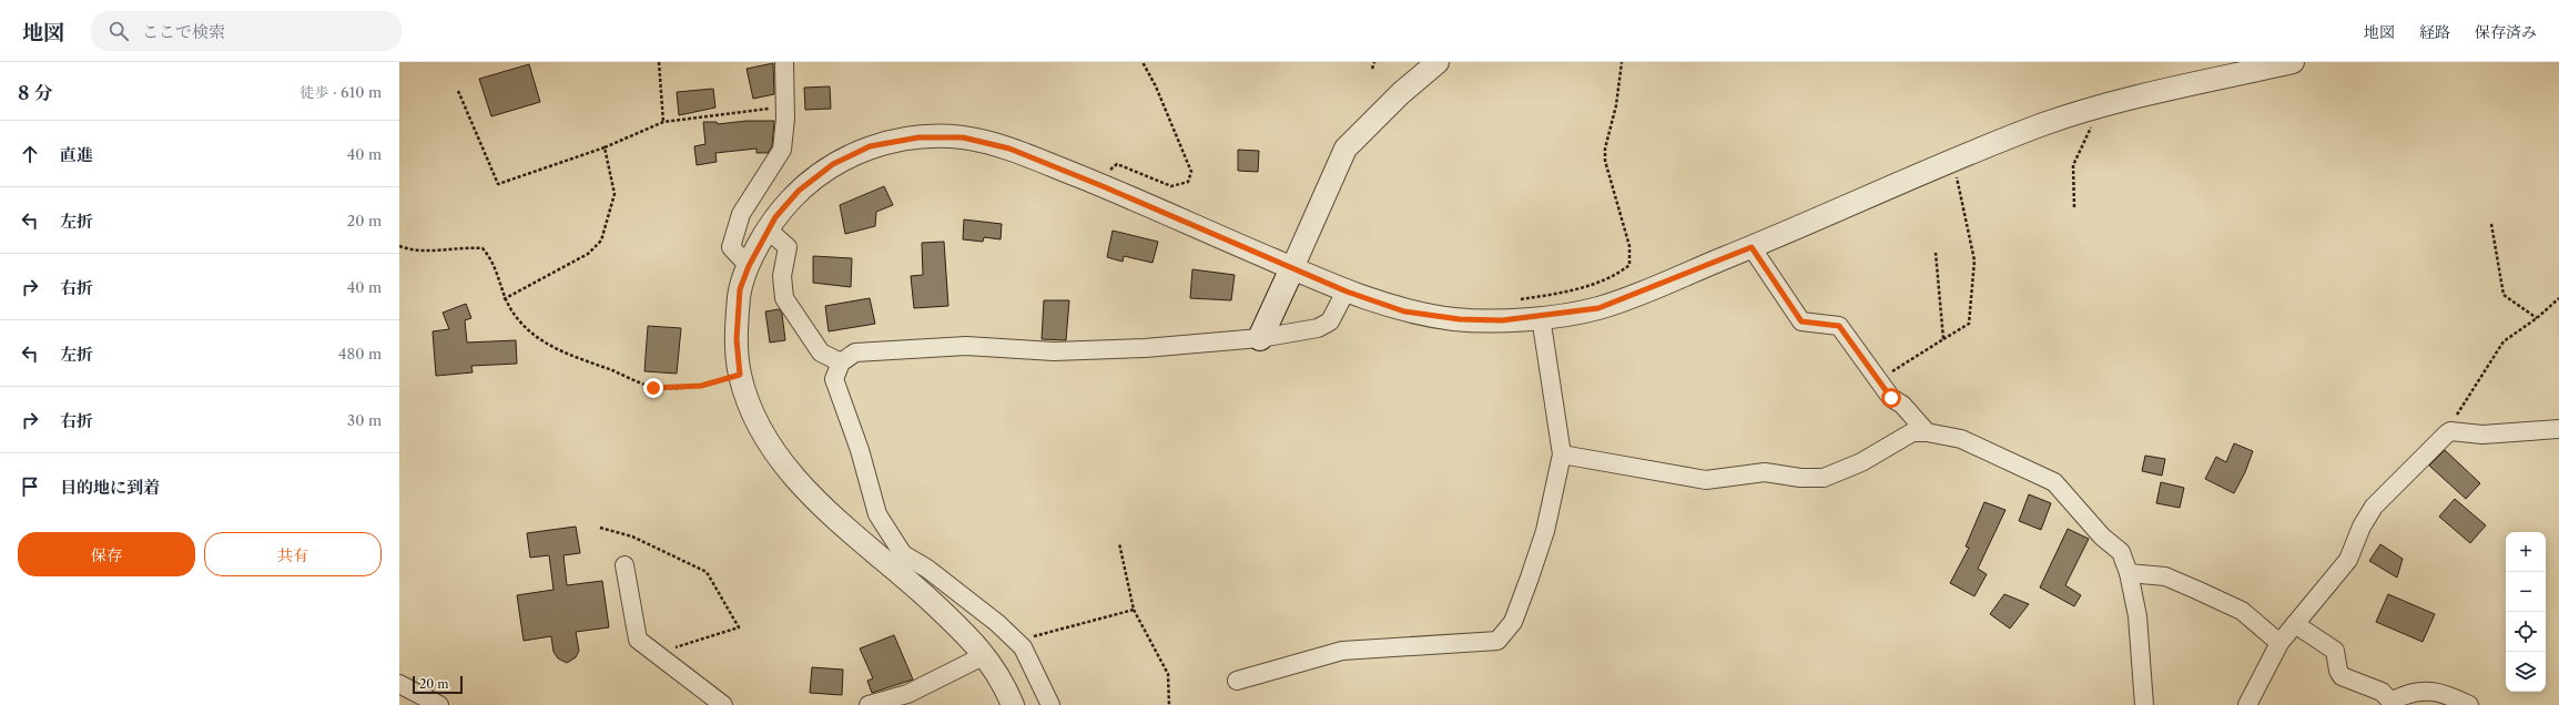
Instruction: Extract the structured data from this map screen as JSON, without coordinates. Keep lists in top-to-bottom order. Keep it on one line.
{"scale_bar":"20 m","page":{"header":"地図","search":"ここで検索","nav":["地図","経路","保存済み"],"heading":["8 分","徒歩 · 610 m"],"list":[["直進","40 m"],["左折","20 m"],["右折","40 m"],["左折","480 m"],["右折","30 m"],"目的地に到着"],"buttons":["保存","共有"],"map_buttons":["+","−"],"scale":"20 m"}}
